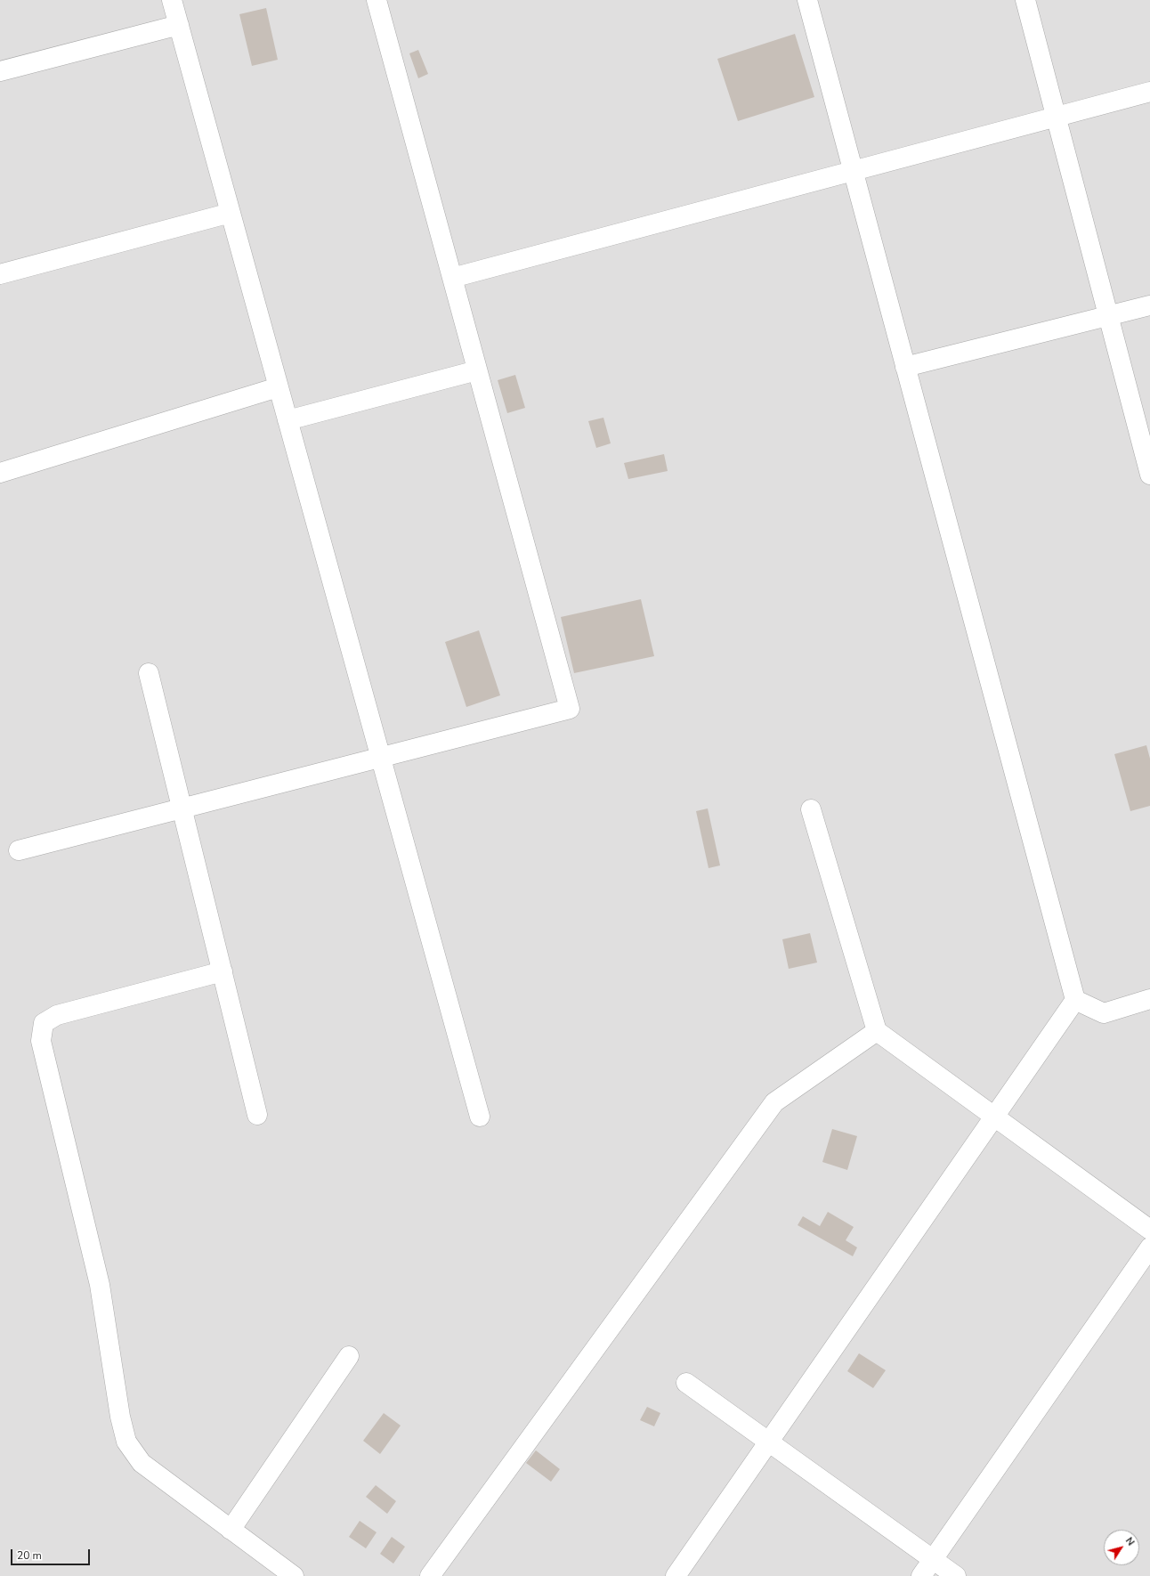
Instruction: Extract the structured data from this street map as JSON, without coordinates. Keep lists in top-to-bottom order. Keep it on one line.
{"scale_bar":"20 m","north":"top right"}
